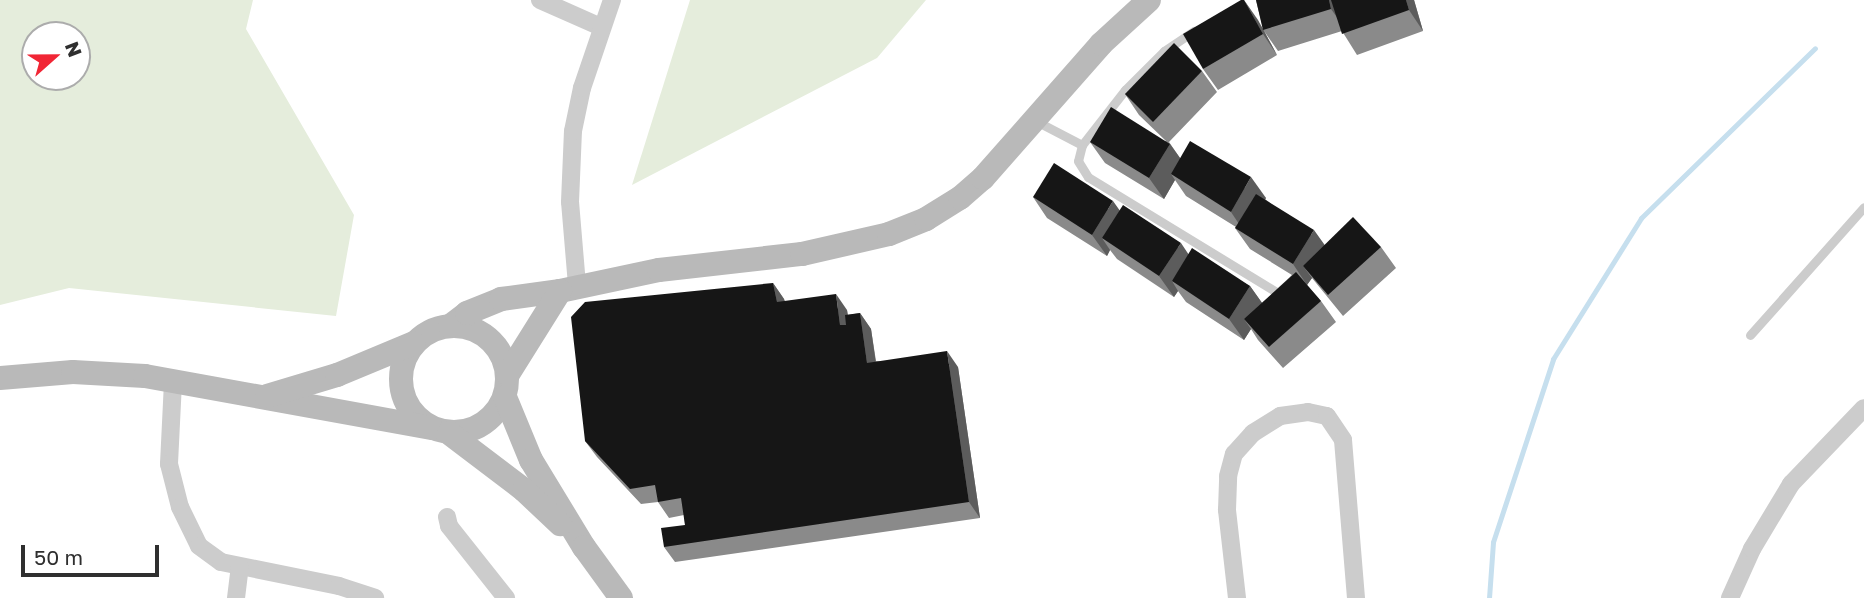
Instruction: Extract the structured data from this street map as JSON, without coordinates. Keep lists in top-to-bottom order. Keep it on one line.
{"scale_bar":"50 m","north":"right"}
